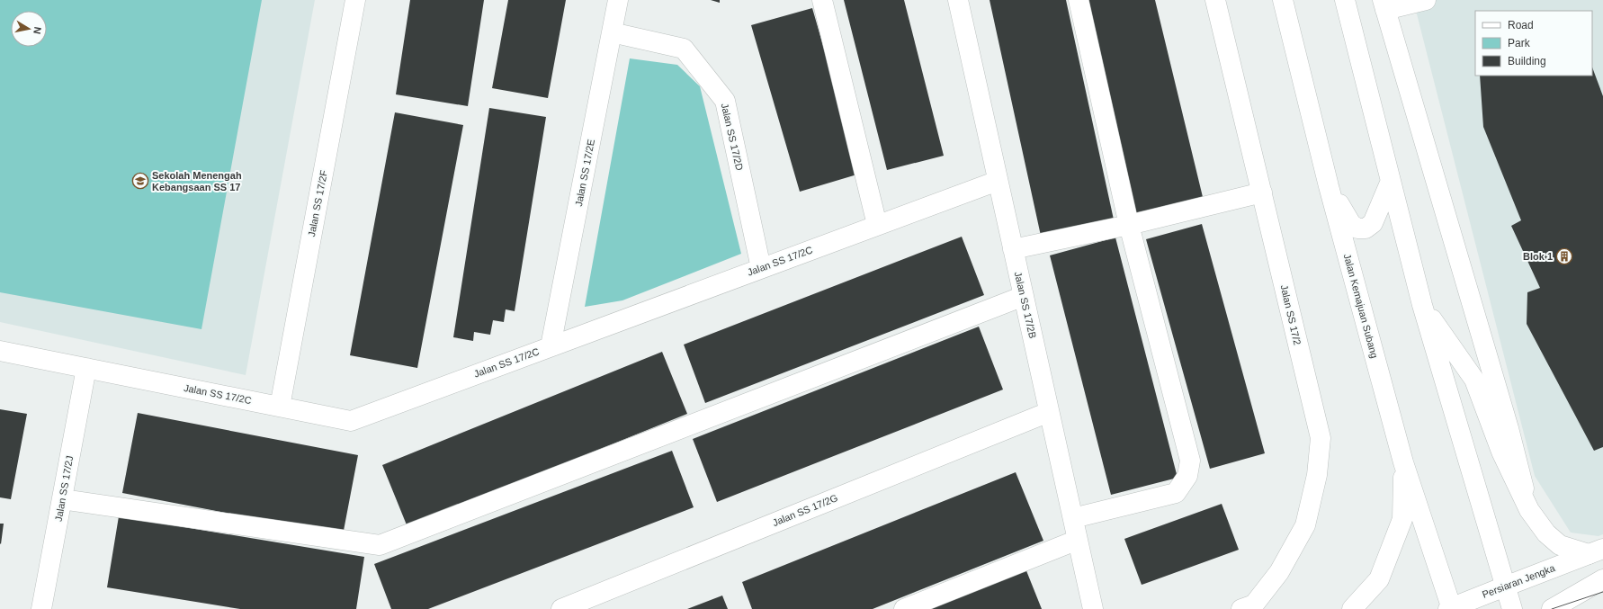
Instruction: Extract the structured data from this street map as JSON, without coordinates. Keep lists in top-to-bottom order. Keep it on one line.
{"streets":{"street":["Jalan SS 17/2D","Jalan SS 17/2E","Jalan SS 17/2F","Jalan SS 17/2C","Jalan SS 17/2B","Jalan Kemajuan Subang","Jalan SS 17/2","Jalan SS 17/2J","Jalan SS 17/2G","Persiaran Jengka"]},"crossings":[["Jalan SS 17/2D","Jalan SS 17/2E"],["Jalan SS 17/2D","Jalan SS 17/2C"],["Jalan SS 17/2E","Jalan SS 17/2C"],["Jalan SS 17/2F","Jalan SS 17/2C"],["Jalan SS 17/2C","Jalan SS 17/2B"],["Jalan SS 17/2C","Jalan SS 17/2J"],["Jalan SS 17/2B","Jalan SS 17/2G"],["Jalan Kemajuan Subang","Persiaran Jengka"]],"places":{"school or university":["Sekolah Menengah Kebangsaan SS 17"],"building":["Blok 1"]},"legend":["Road","Park","Building"],"north":"right"}
